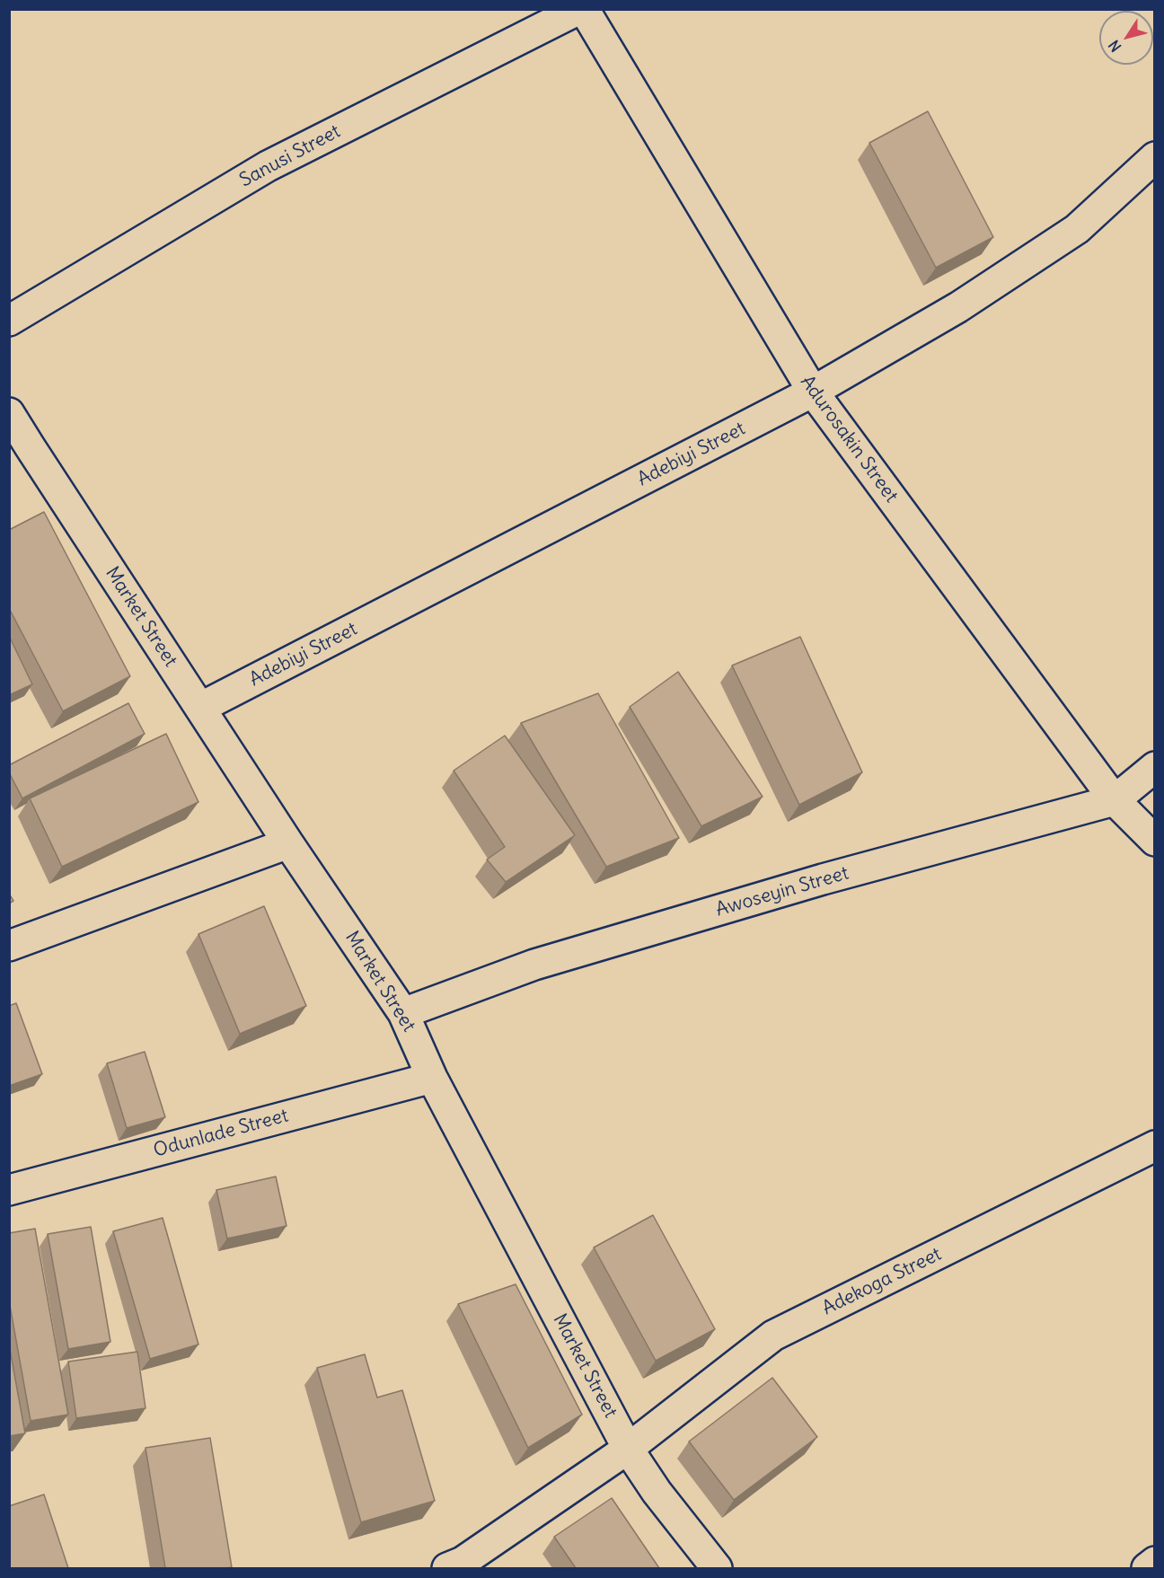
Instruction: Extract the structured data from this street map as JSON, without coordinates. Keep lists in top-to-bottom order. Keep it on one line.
{"streets":{"street":["Sanusi Street","Adurosakin Street","Adebiyi Street","Market Street","Awoseyin Street","Odunlade Street","Adekoga Street"]},"crossings":[["Adurosakin Street","Adebiyi Street"],["Adurosakin Street","Awoseyin Street"],["Adebiyi Street","Market Street"],["Market Street","Awoseyin Street"],["Market Street","Odunlade Street"],["Market Street","Adekoga Street"]],"north":"bottom left"}
